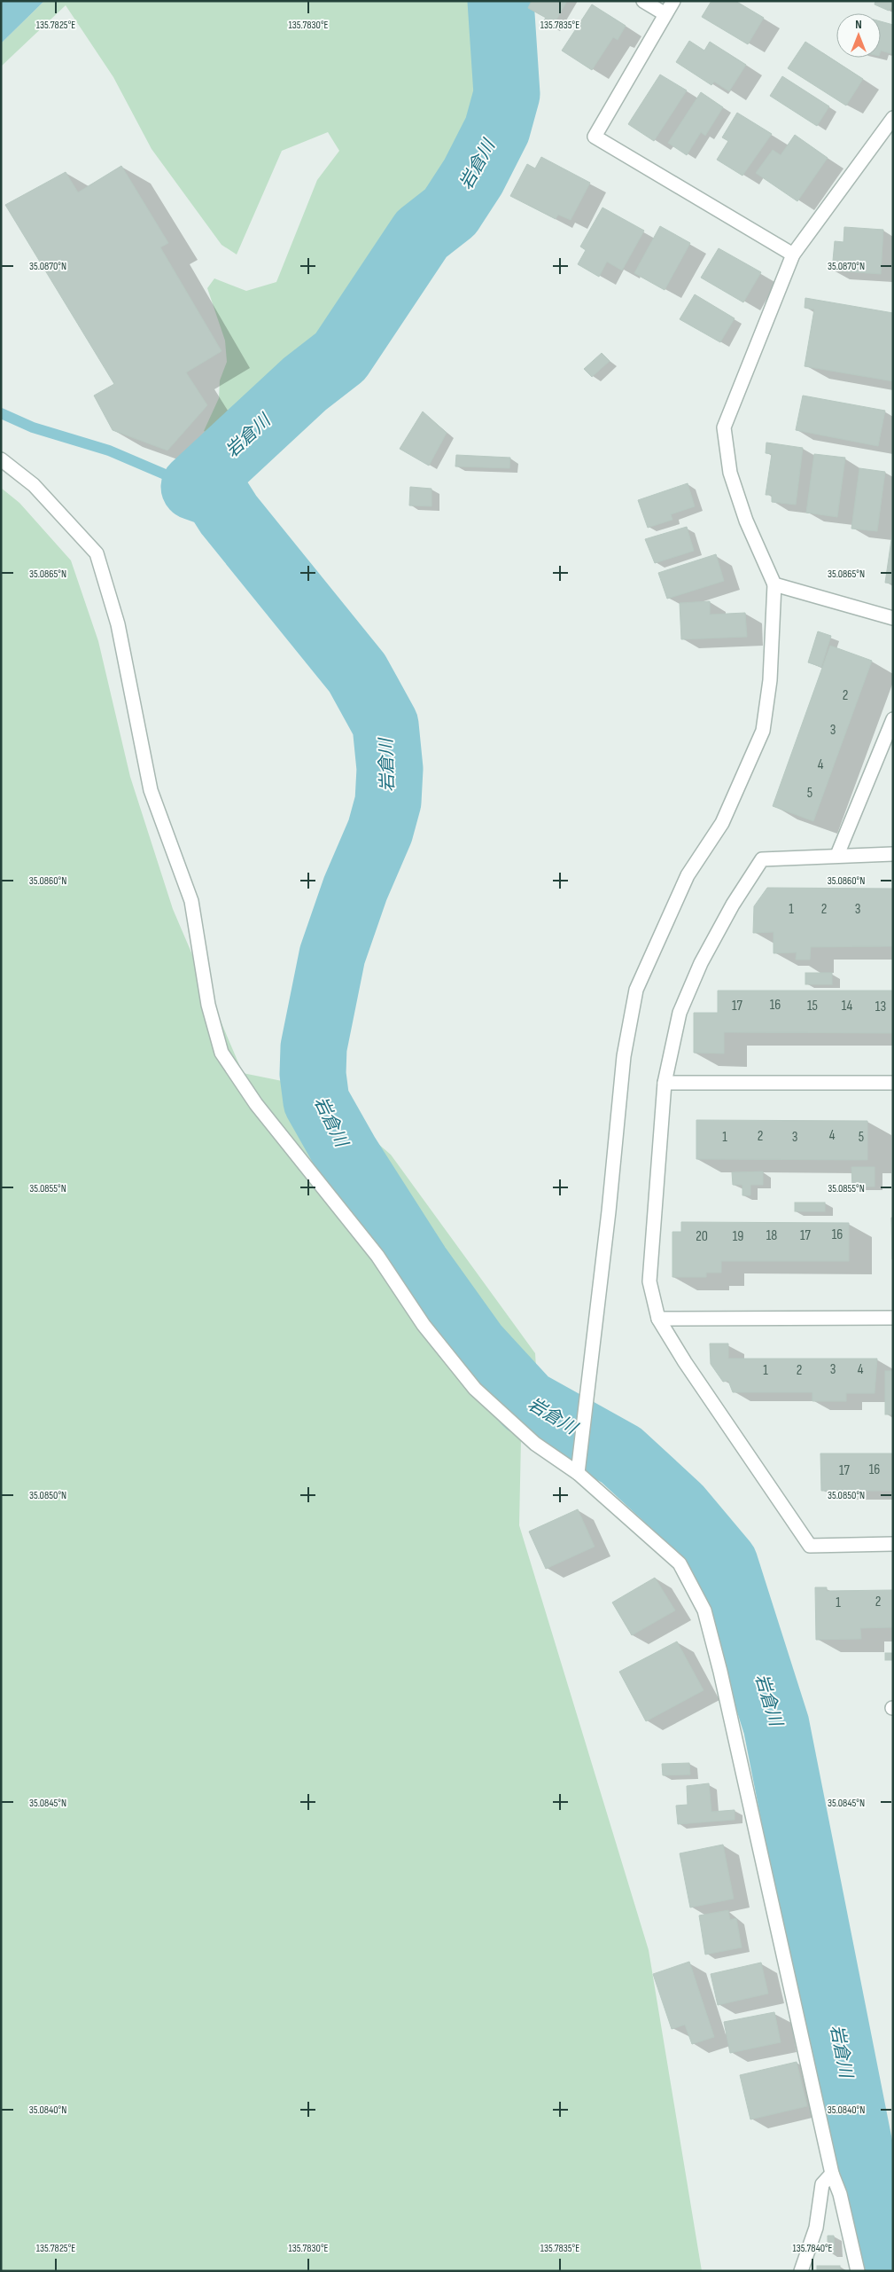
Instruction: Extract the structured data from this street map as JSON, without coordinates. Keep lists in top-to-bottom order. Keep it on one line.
{"water":["岩倉川"],"house_numbers":["2","3","4","5","1","2","3","16","17","15","14","13","4","2","1","3","5","16","18","17","20","19","3","4","1","2","16","17","2","1"],"north":"top","coordinates":["135.7825°E","135.7830°E","135.7835°E","35.0870°N","35.0865°N","35.0860°N","35.0855°N","35.0850°N","35.0845°N","35.0840°N","135.7840°E"]}
